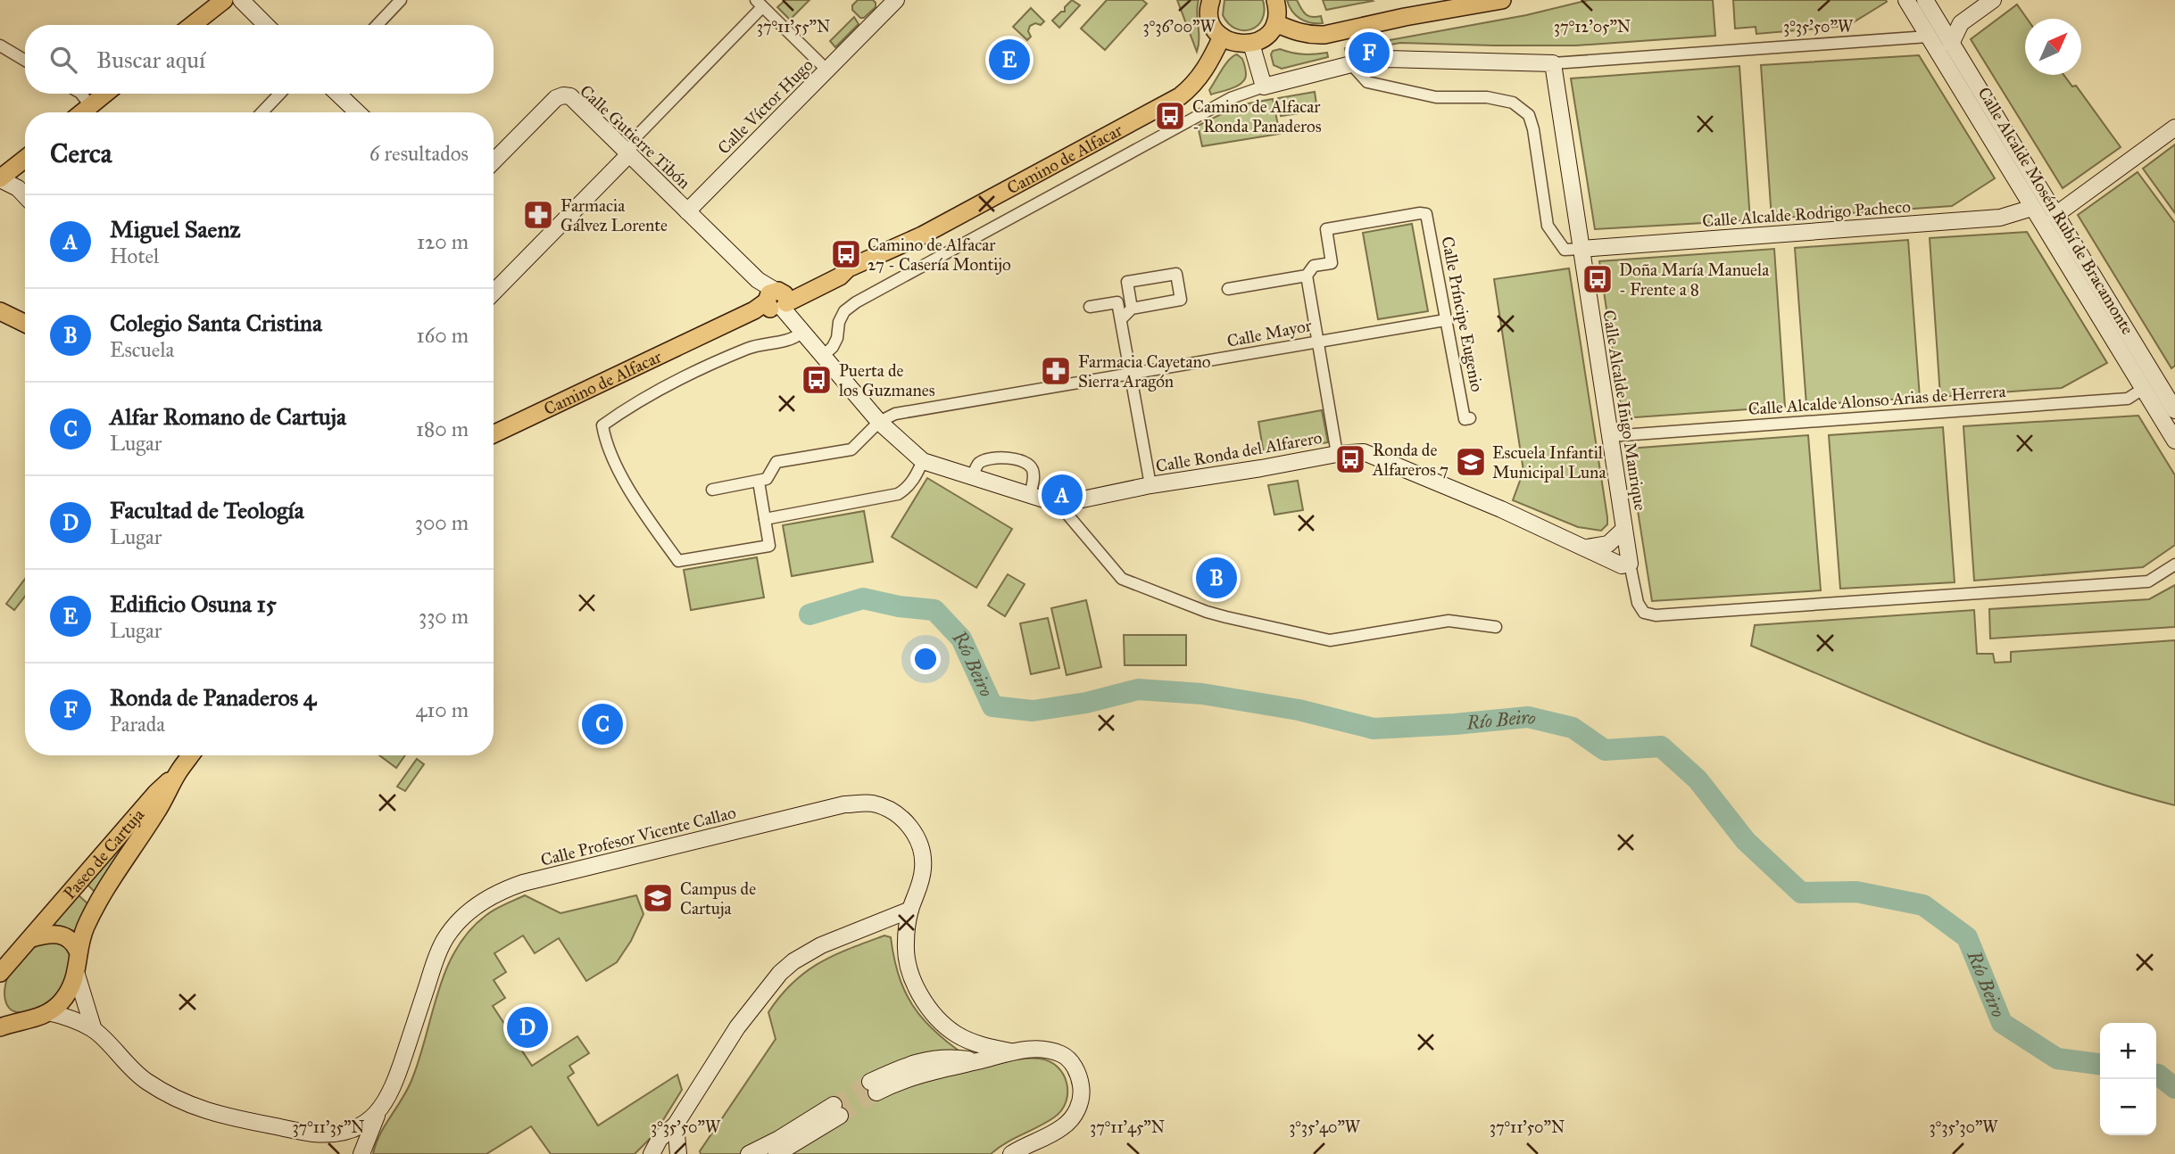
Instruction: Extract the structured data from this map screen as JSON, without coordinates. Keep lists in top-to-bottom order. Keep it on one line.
{"streets":{"main road":["Camino de Alfacar","Paseo de Cartuja"],"street":["Calle Víctor Hugo","Calle Gutierre Tibón","Calle Alcalde Mosén Rubí de Bracamonte","Calle Alcalde Rodrigo Pacheco","Calle Príncipe Eugenio","Calle Mayor","Calle Alcalde Alonso Arias de Herrera","Calle Alcalde Iñigo Manrique","Calle Ronda del Alfarero","Calle Profesor Vicente Callao"]},"crossings":[["Calle Víctor Hugo","Calle Gutierre Tibón"],["Calle Gutierre Tibón","Camino de Alfacar"],["Calle Alcalde Mosén Rubí de Bracamonte","Calle Alcalde Rodrigo Pacheco"],["Calle Alcalde Mosén Rubí de Bracamonte","Calle Alcalde Alonso Arias de Herrera"],["Calle Alcalde Rodrigo Pacheco","Calle Alcalde Iñigo Manrique"],["Calle Príncipe Eugenio","Calle Mayor"],["Calle Alcalde Alonso Arias de Herrera","Calle Alcalde Iñigo Manrique"],["Calle Alcalde Iñigo Manrique","Calle Ronda del Alfarero"],["Calle Profesor Vicente Callao","Paseo de Cartuja"]],"water":["Río Beiro"],"places":{"bus stop":["Camino de Alfacar - Ronda Panaderos","Camino de Alfacar 27 - Casería Montijo","Doña María Manuela - Frente a 8","Puerta de los Guzmanes","Ronda de Alfareros 7"],"pharmacy":["Farmacia Gálvez Lorente","Farmacia Cayetano Sierra Aragón"],"school or university":["Escuela Infantil Municipal Luna","Campus de Cartuja"]},"north":"top right","page":{"search":"Buscar aquí","pins":["F","E","A","B","C","D"],"heading":["Cerca","6 resultados"],"list":[{"mark":"A","name":"Miguel Saenz","note":"Hotel","value":"120 m"},{"mark":"B","name":"Colegio Santa Cristina","note":"Escuela","value":"160 m"},{"mark":"C","name":"Alfar Romano de Cartuja","note":"Lugar","value":"180 m"},{"mark":"D","name":"Facultad de Teología","note":"Lugar","value":"300 m"},{"mark":"E","name":"Edificio Osuna 15","note":"Lugar","value":"330 m"},{"mark":"F","name":"Ronda de Panaderos 4","note":"Parada","value":"410 m"}],"map_buttons":["+","−"]},"coordinates":["37°11'55\"N","3°36'00\"W","37°12'05\"N","3°35'50\"W","3°35'40\"W","3°35'30\"W","37°11'35\"N","37°11'45\"N","37°11'50\"N"]}
